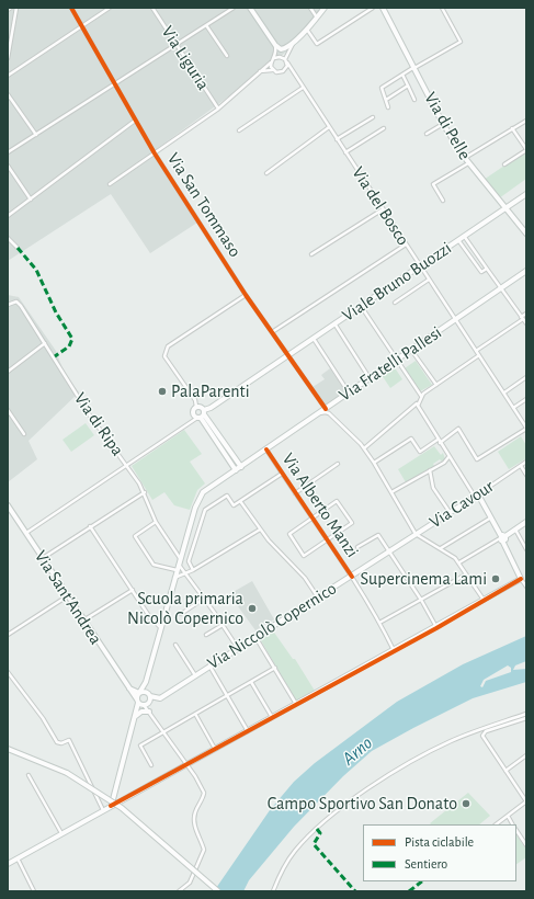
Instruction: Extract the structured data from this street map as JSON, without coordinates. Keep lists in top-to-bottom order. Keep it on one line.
{"streets":{"main road":["Via di Pelle","Viale Bruno Buozzi","Via Fratelli Pallesi","Via Cavour","Via Sant'Andrea","Via Niccolò Copernico"],"street":["Via Liguria","Via San Tommaso","Via del Bosco","Via di Ripa","Via Alberto Manzi"]},"crossings":[["Via di Pelle","Viale Bruno Buozzi"],["Via San Tommaso","Viale Bruno Buozzi"],["Via San Tommaso","Via Fratelli Pallesi"],["Via del Bosco","Viale Bruno Buozzi"],["Via del Bosco","Via Fratelli Pallesi"],["Via Fratelli Pallesi","Via di Ripa"],["Via Fratelli Pallesi","Via Alberto Manzi"],["Via Cavour","Via Niccolò Copernico"],["Via Alberto Manzi","Via Niccolò Copernico"],["Via Sant'Andrea","Via Niccolò Copernico"]],"water":["Arno"],"places":["PalaParenti","Supercinema Lami","Scuola primaria Nicolò Copernico","Campo Sportivo San Donato"],"legend":["Pista ciclabile","Sentiero"]}
